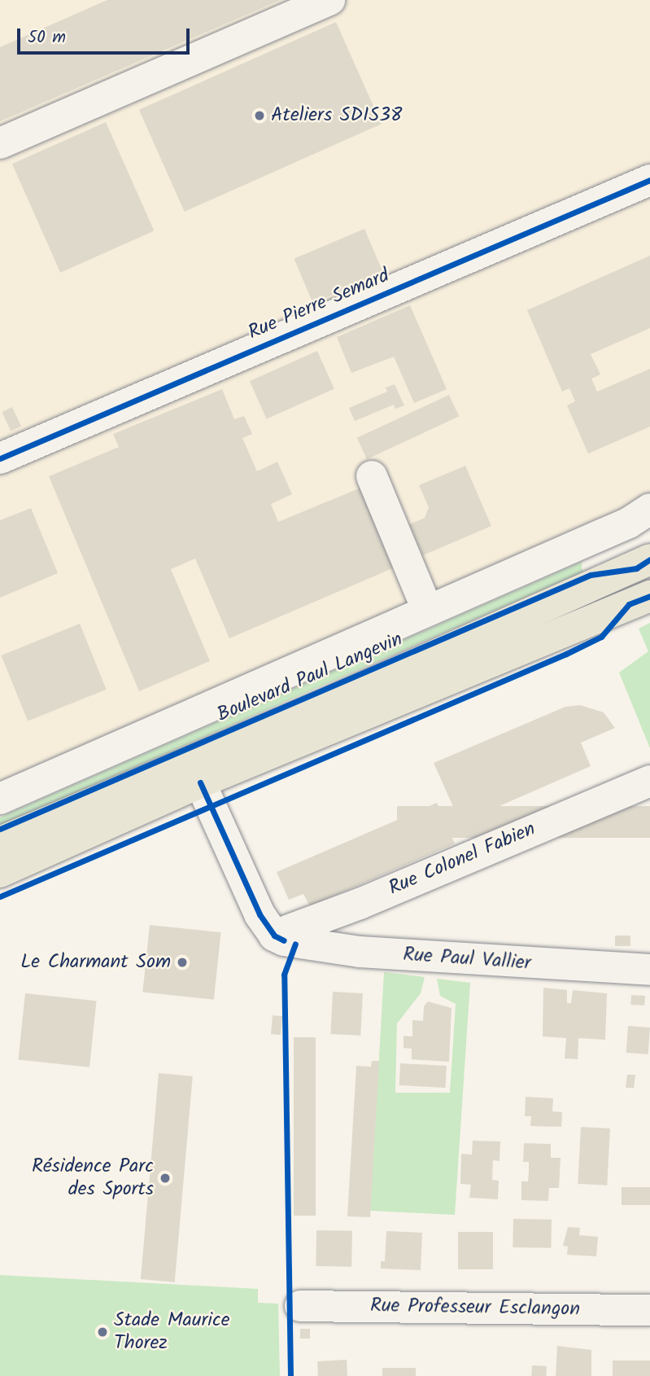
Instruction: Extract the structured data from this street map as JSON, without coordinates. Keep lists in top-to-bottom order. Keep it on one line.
{"streets":{"street":["Rue Pierre Semard","Boulevard Paul Langevin","Rue Colonel Fabien","Rue Paul Vallier","Rue Professeur Esclangon"]},"crossings":[["Rue Colonel Fabien","Rue Paul Vallier"]],"places":["Ateliers SDIS38","Le Charmant Som","Résidence Parc des Sports","Stade Maurice Thorez"],"scale_bar":"50 m"}
